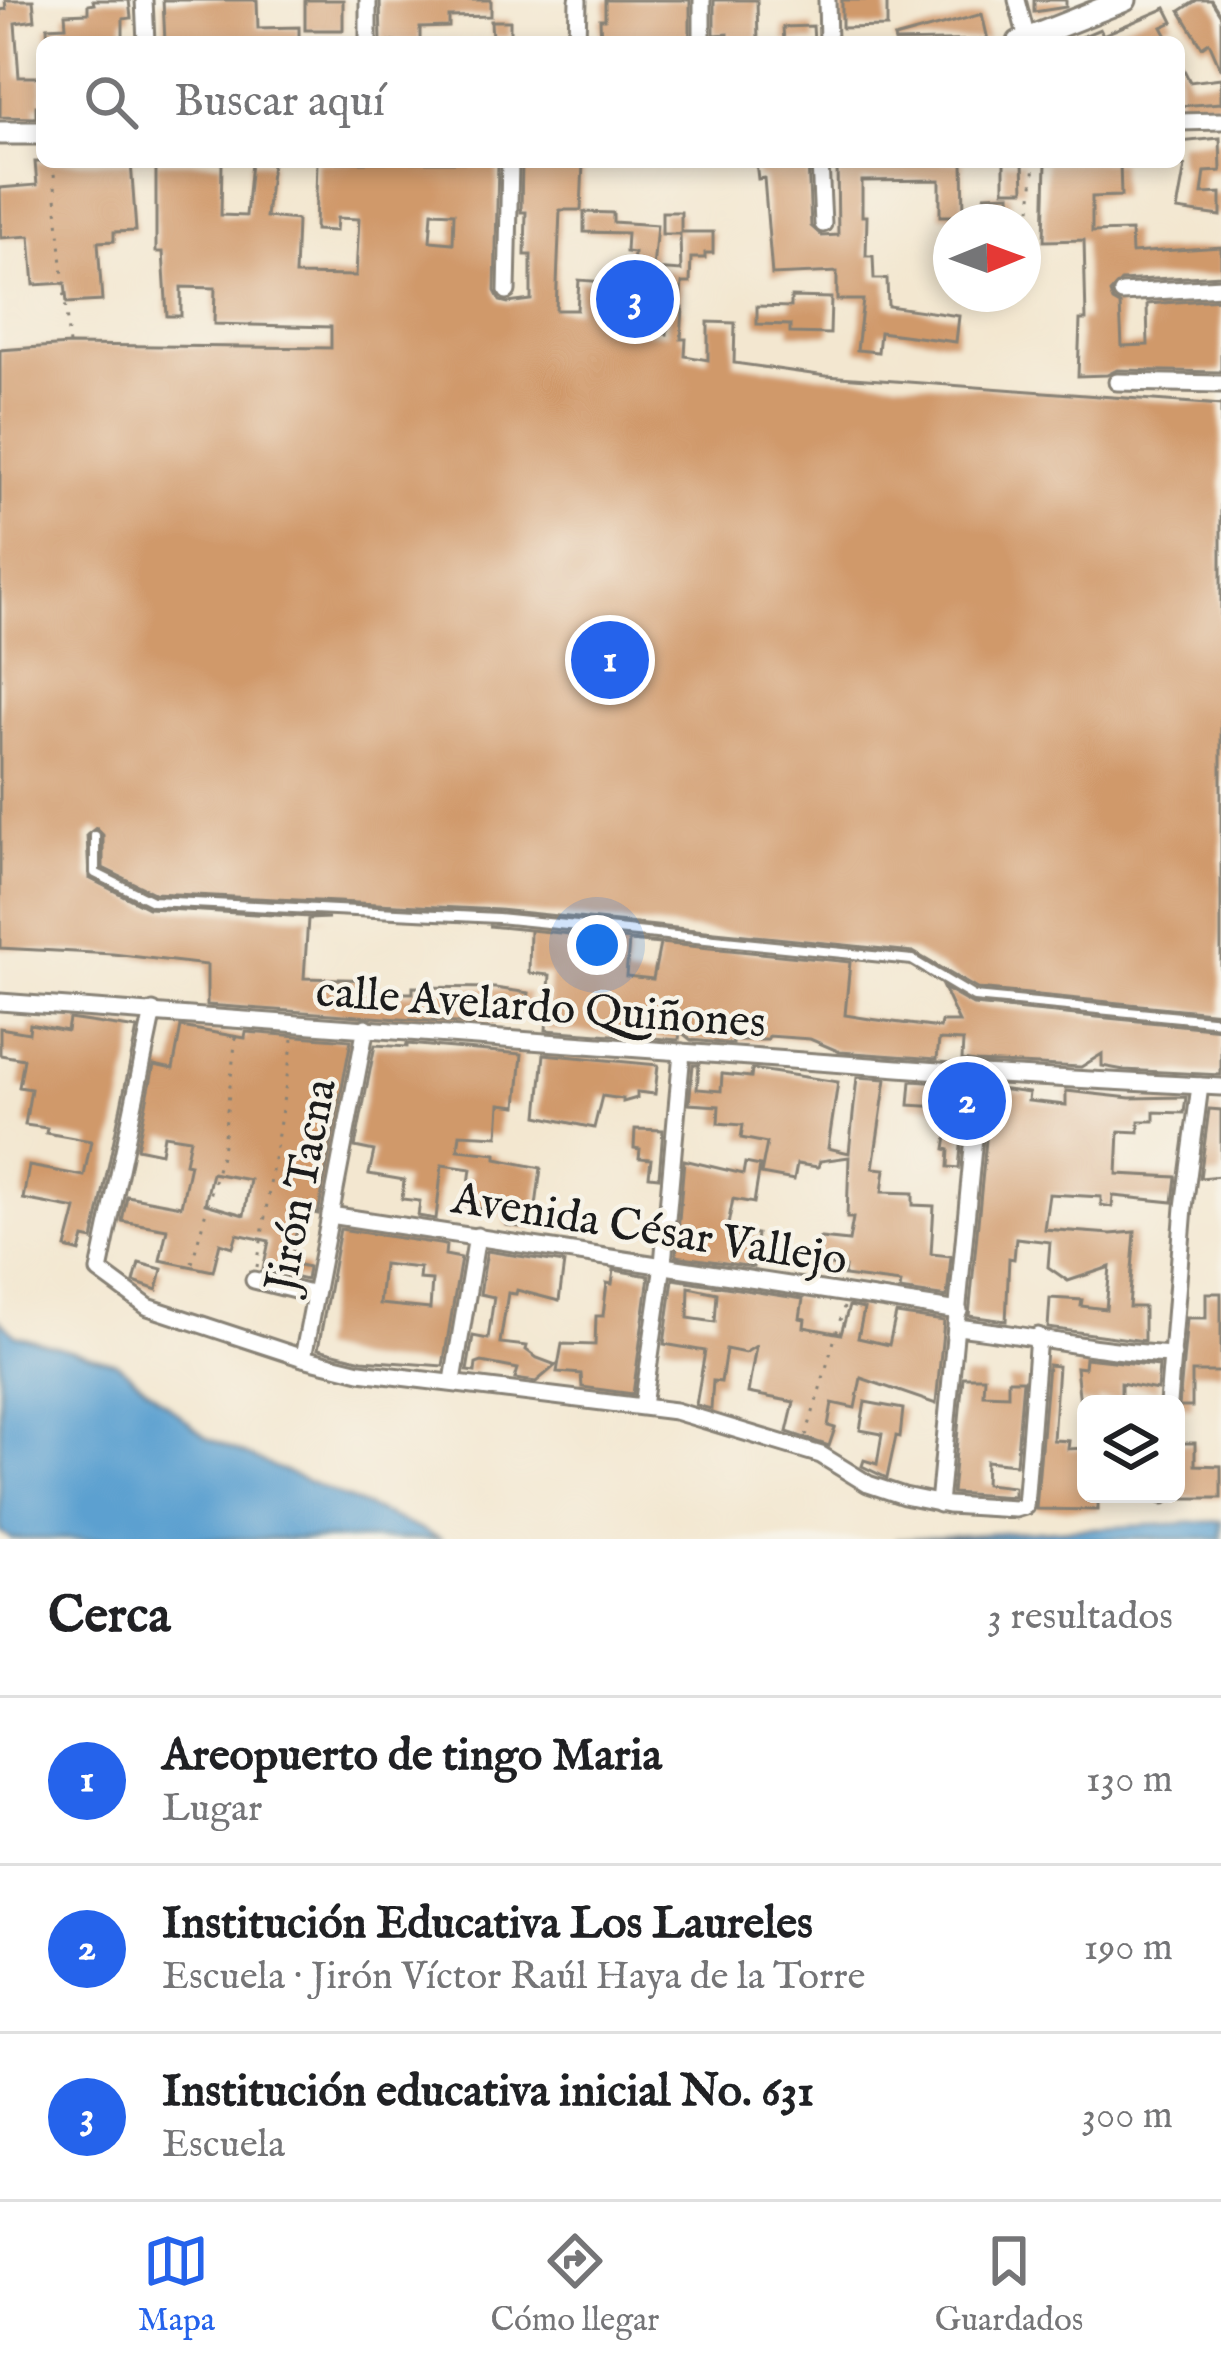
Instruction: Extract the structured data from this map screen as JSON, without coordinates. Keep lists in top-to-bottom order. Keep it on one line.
{"streets":{"street":["calle Avelardo Quiñones","Jirón Tacna","Avenida César Vallejo"]},"crossings":[["calle Avelardo Quiñones","Jirón Tacna"],["Jirón Tacna","Avenida César Vallejo"]],"north":"right","page":{"search":"Buscar aquí","pins":["3","1","2"],"heading":["Cerca","3 resultados"],"list":[{"mark":"1","name":"Areopuerto de tingo Maria","note":"Lugar","value":"130 m"},{"mark":"2","name":"Institución Educativa Los Laureles","note":"Escuela · Jirón Víctor Raúl Haya de la Torre","value":"190 m"},{"mark":"3","name":"Institución educativa inicial No. 631","note":"Escuela","value":"300 m"}],"nav":["Mapa","Cómo llegar","Guardados"]}}
